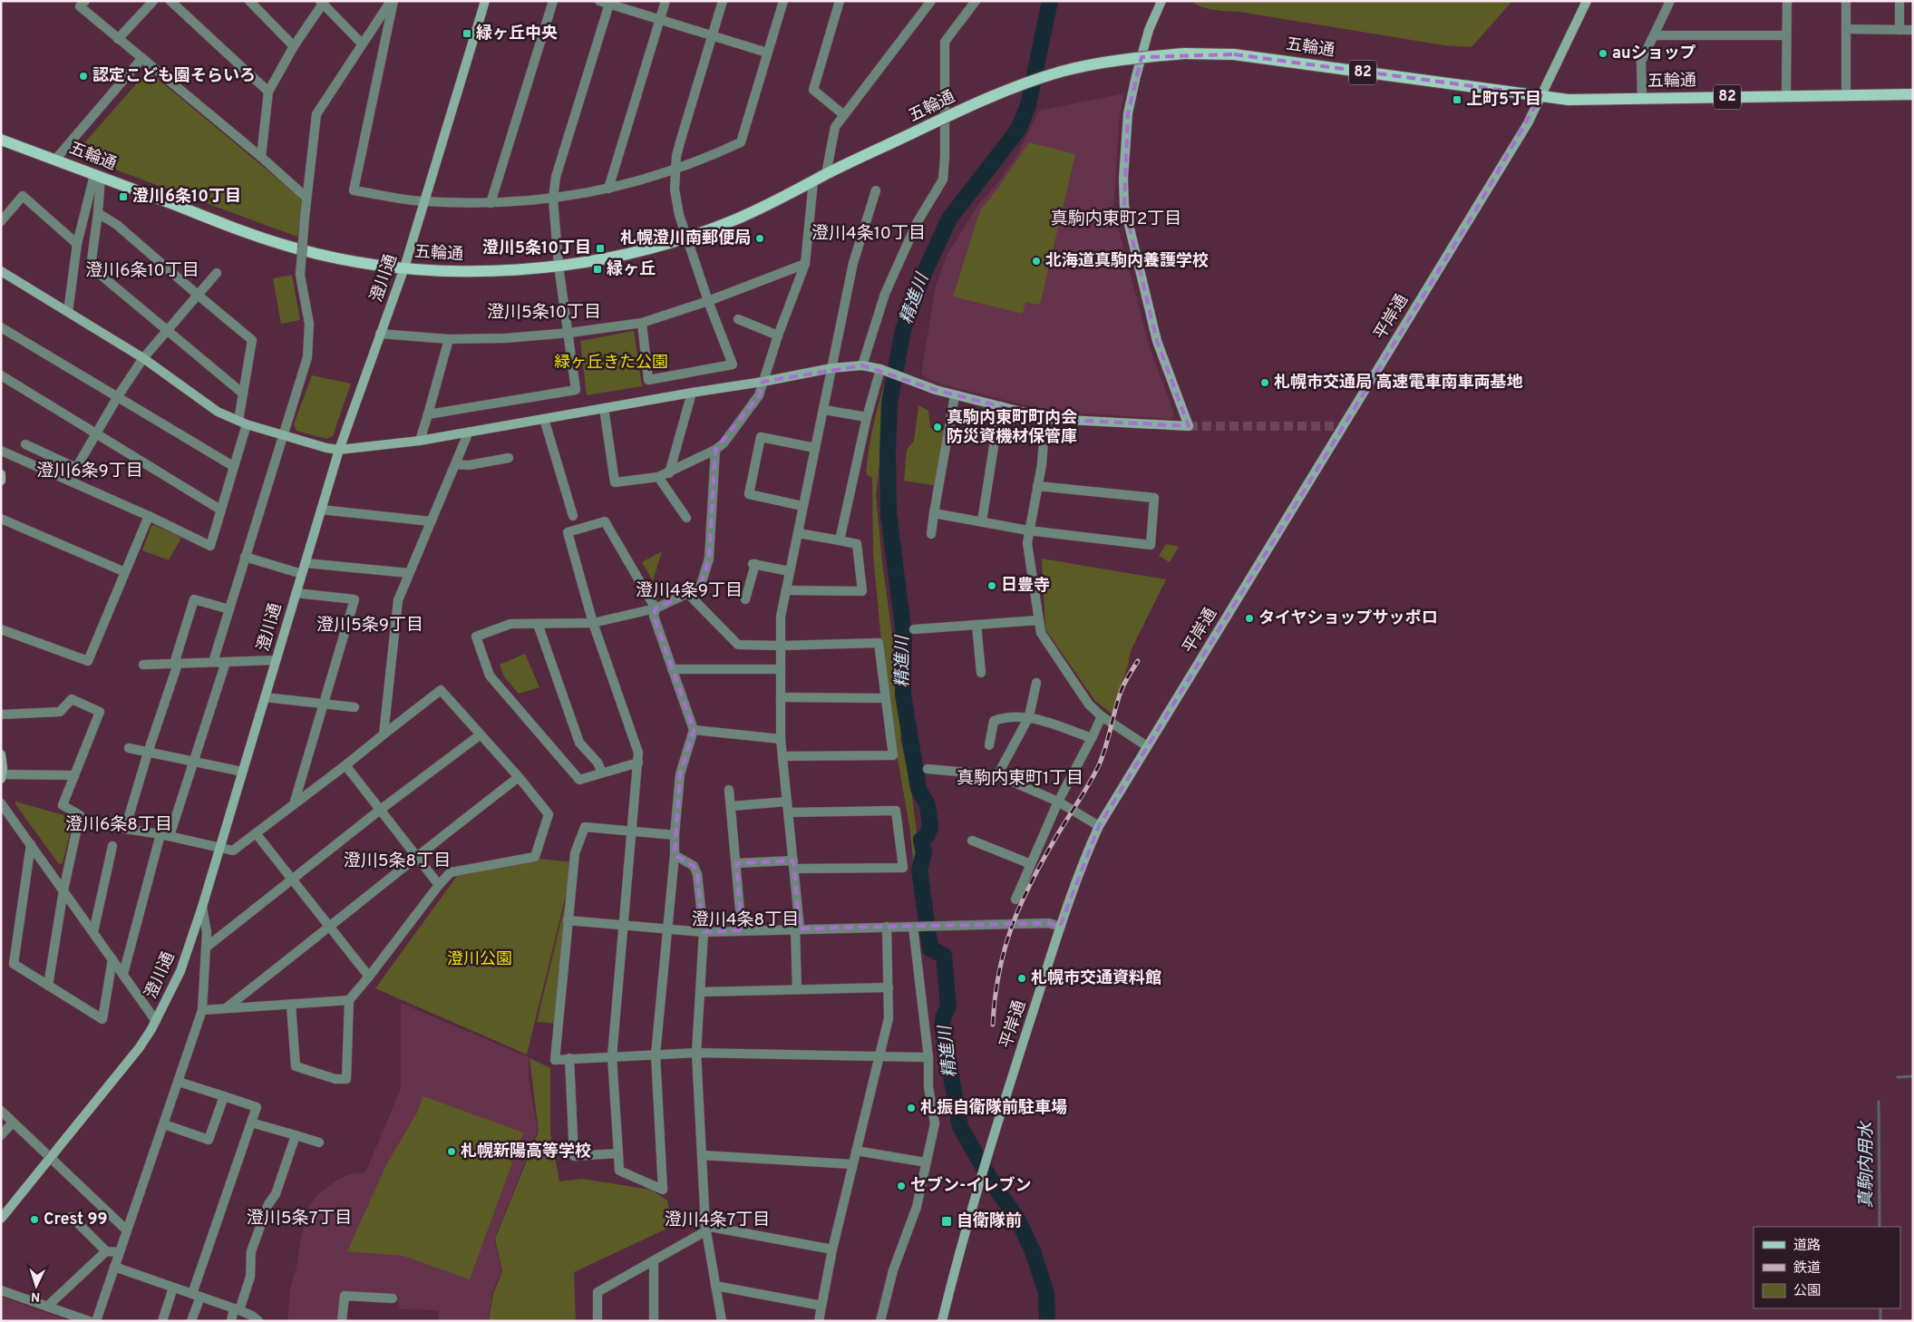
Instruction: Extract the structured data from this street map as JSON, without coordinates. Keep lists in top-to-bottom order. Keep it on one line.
{"streets":{"main road":["五輪通","82"],"street":["澄川通","平岸通"]},"crossings":[["五輪通","澄川通"],["五輪通","平岸通"]],"districts":["真駒内東町2丁目","澄川4条10丁目","澄川6条10丁目","澄川5条10丁目","澄川6条9丁目","澄川4条9丁目","澄川5条9丁目","真駒内東町1丁目","澄川6条8丁目","澄川5条8丁目","澄川4条8丁目","澄川5条7丁目","澄川4条7丁目"],"water":["精進川","真駒内用水"],"parks":["緑ヶ丘きた公園","澄川公園"],"places":{"transit":["緑ヶ丘中央","上町5丁目","澄川6条10丁目","澄川5条10丁目","緑ヶ丘","自衛隊前"],"other":["auショップ","認定こども園そらいろ","札幌澄川南郵便局","北海道真駒内養護学校","札幌市交通局 高速電車南車両基地","真駒内東町町内会 防災資機材保管庫","日豊寺","タイヤショップサッポロ","札幌市交通資料館","札振自衛隊前駐車場","札幌新陽高等学校","セブン-イレブン","Crest 99"]},"legend":["道路","鉄道","公園"],"north":"bottom"}
